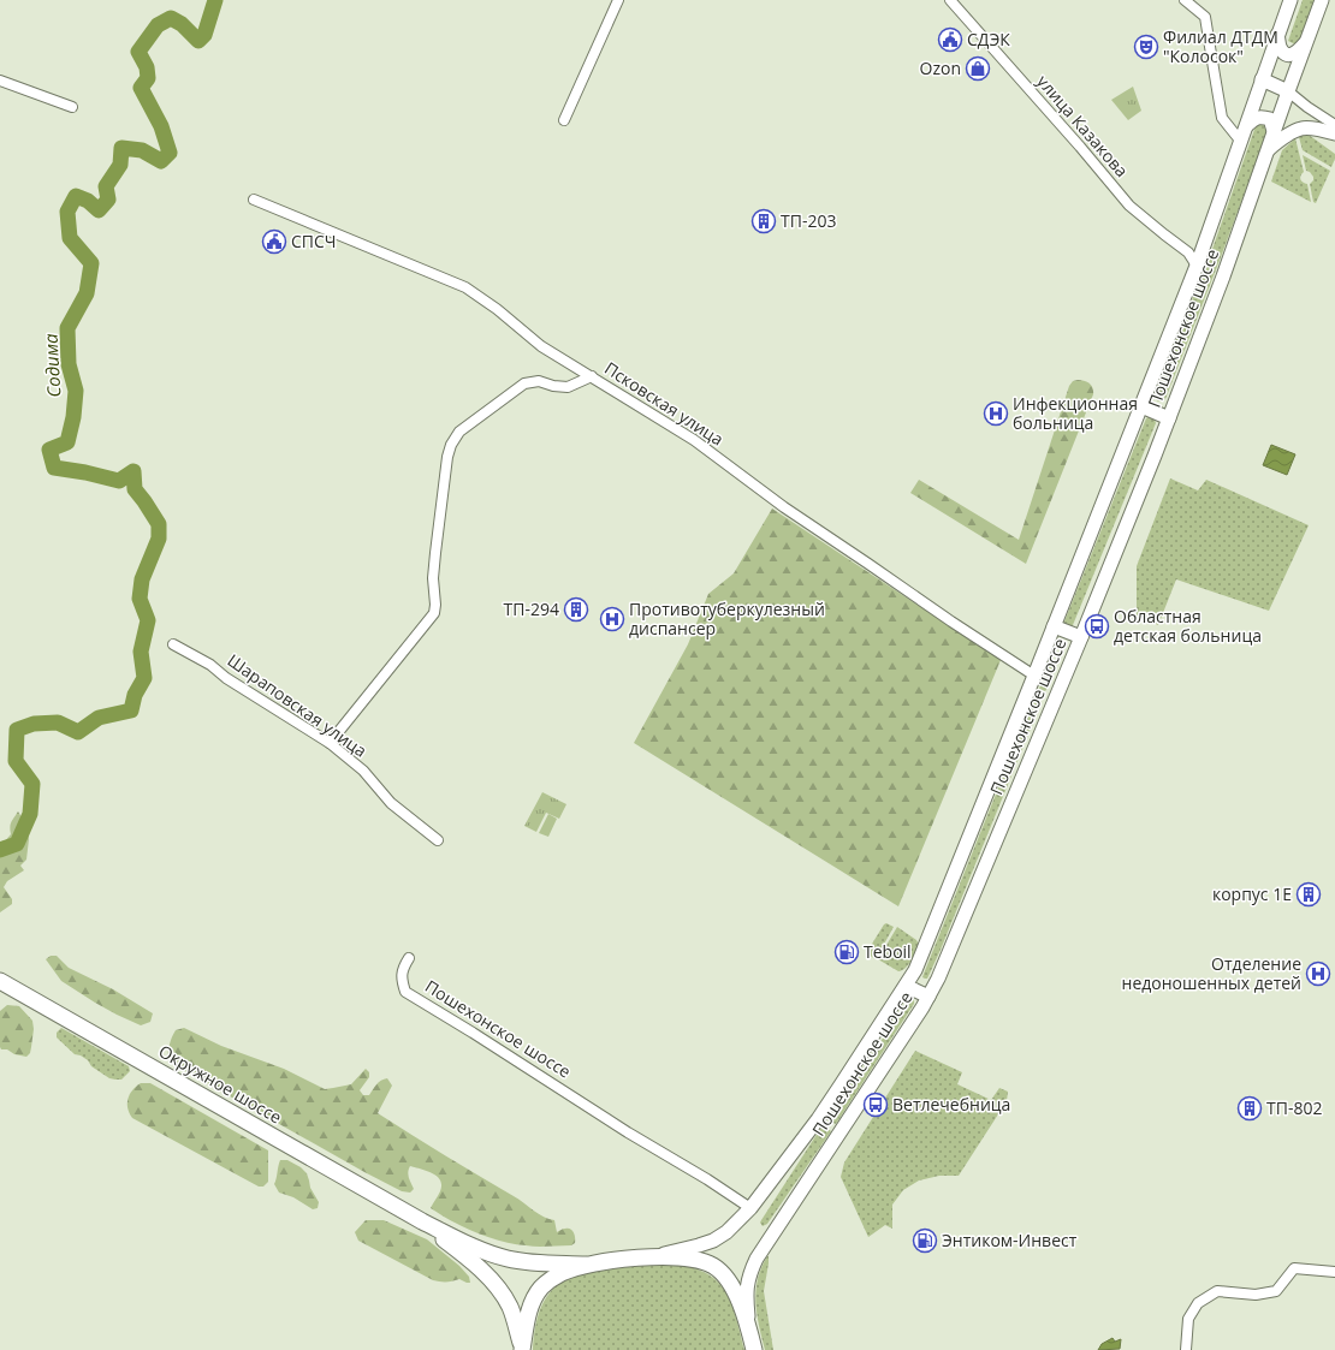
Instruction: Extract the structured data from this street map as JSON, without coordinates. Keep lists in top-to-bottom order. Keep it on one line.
{"streets":{"main road":["Пошехонское шоссе","Окружное шоссе"],"street":["улица Казакова","Псковская улица","Шараповская улица"]},"crossings":[["улица Казакова","Пошехонское шоссе"],["Пошехонское шоссе","Псковская улица"],["Пошехонское шоссе","Окружное шоссе"]],"water":["Содима"],"places":{"public building":["СДЭК","СПСЧ"],"theatre":["Филиал ДТДМ \"Колосок\""],"shop":["Ozon"],"building":["ТП-203","ТП-294","корпус 1Е","ТП-802"],"hospital":["Инфекционная больница","Противотуберкулезный диспансер","Отделение недоношенных детей"],"bus stop":["Областная детская больница","Ветлечебница"],"fuel station":["Teboil","Энтиком-Инвест"]}}
